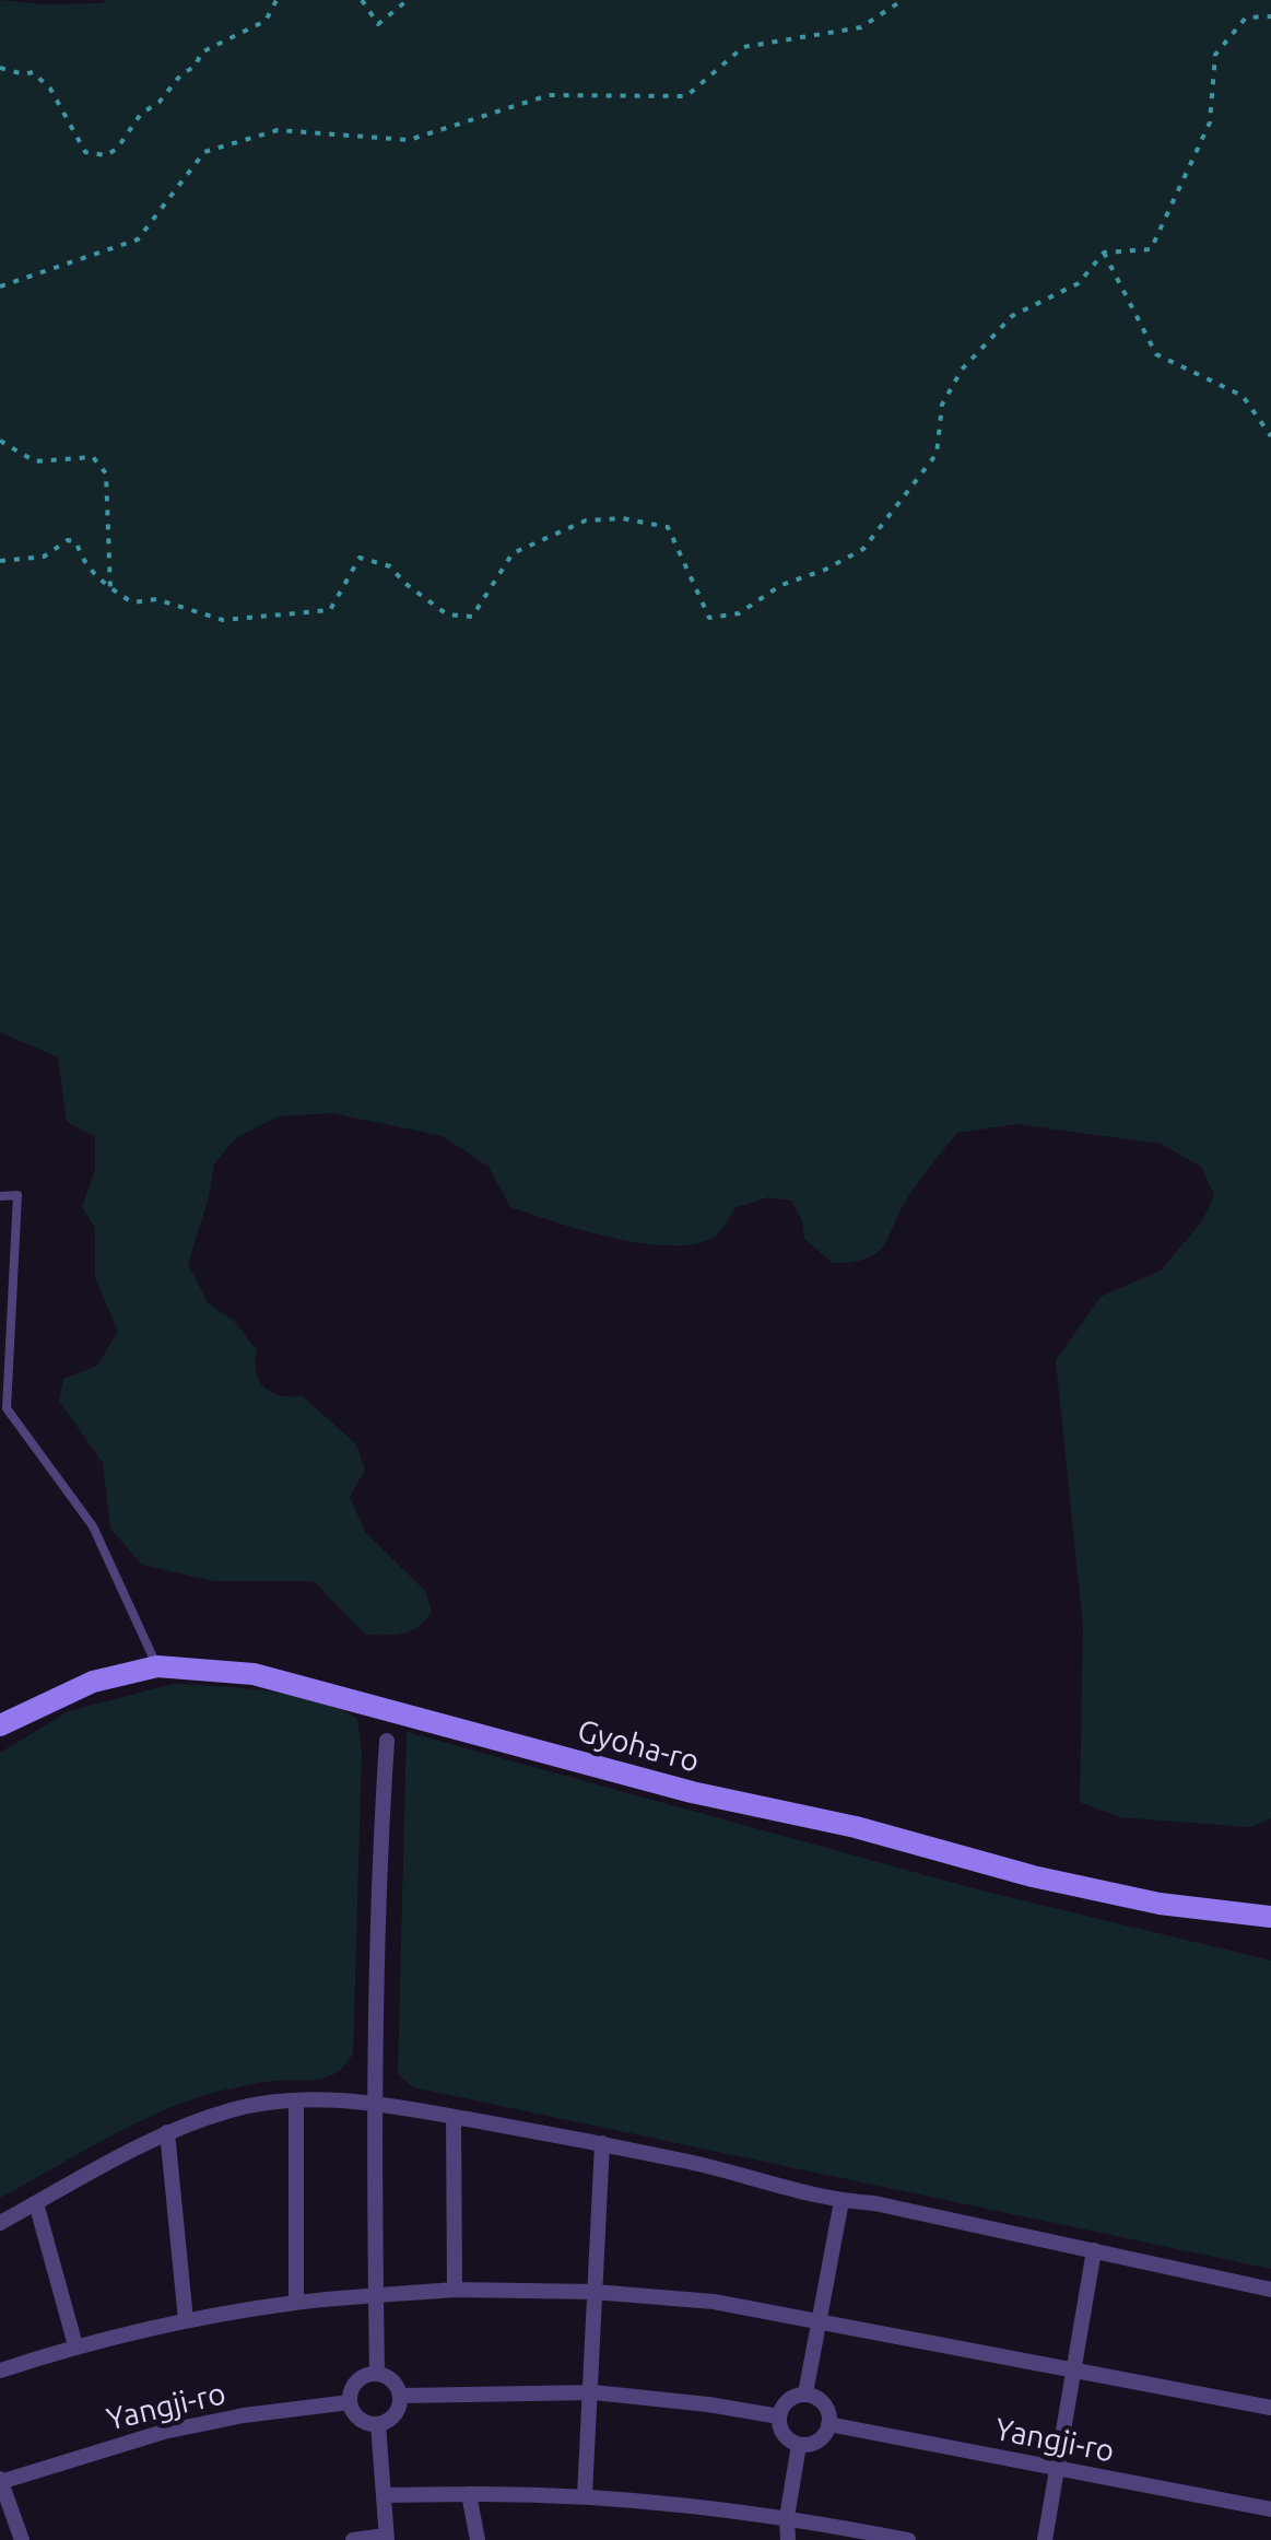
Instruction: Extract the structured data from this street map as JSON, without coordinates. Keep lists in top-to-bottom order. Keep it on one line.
{"streets":{"street":["Gyoha-ro","Yangji-ro"]}}
